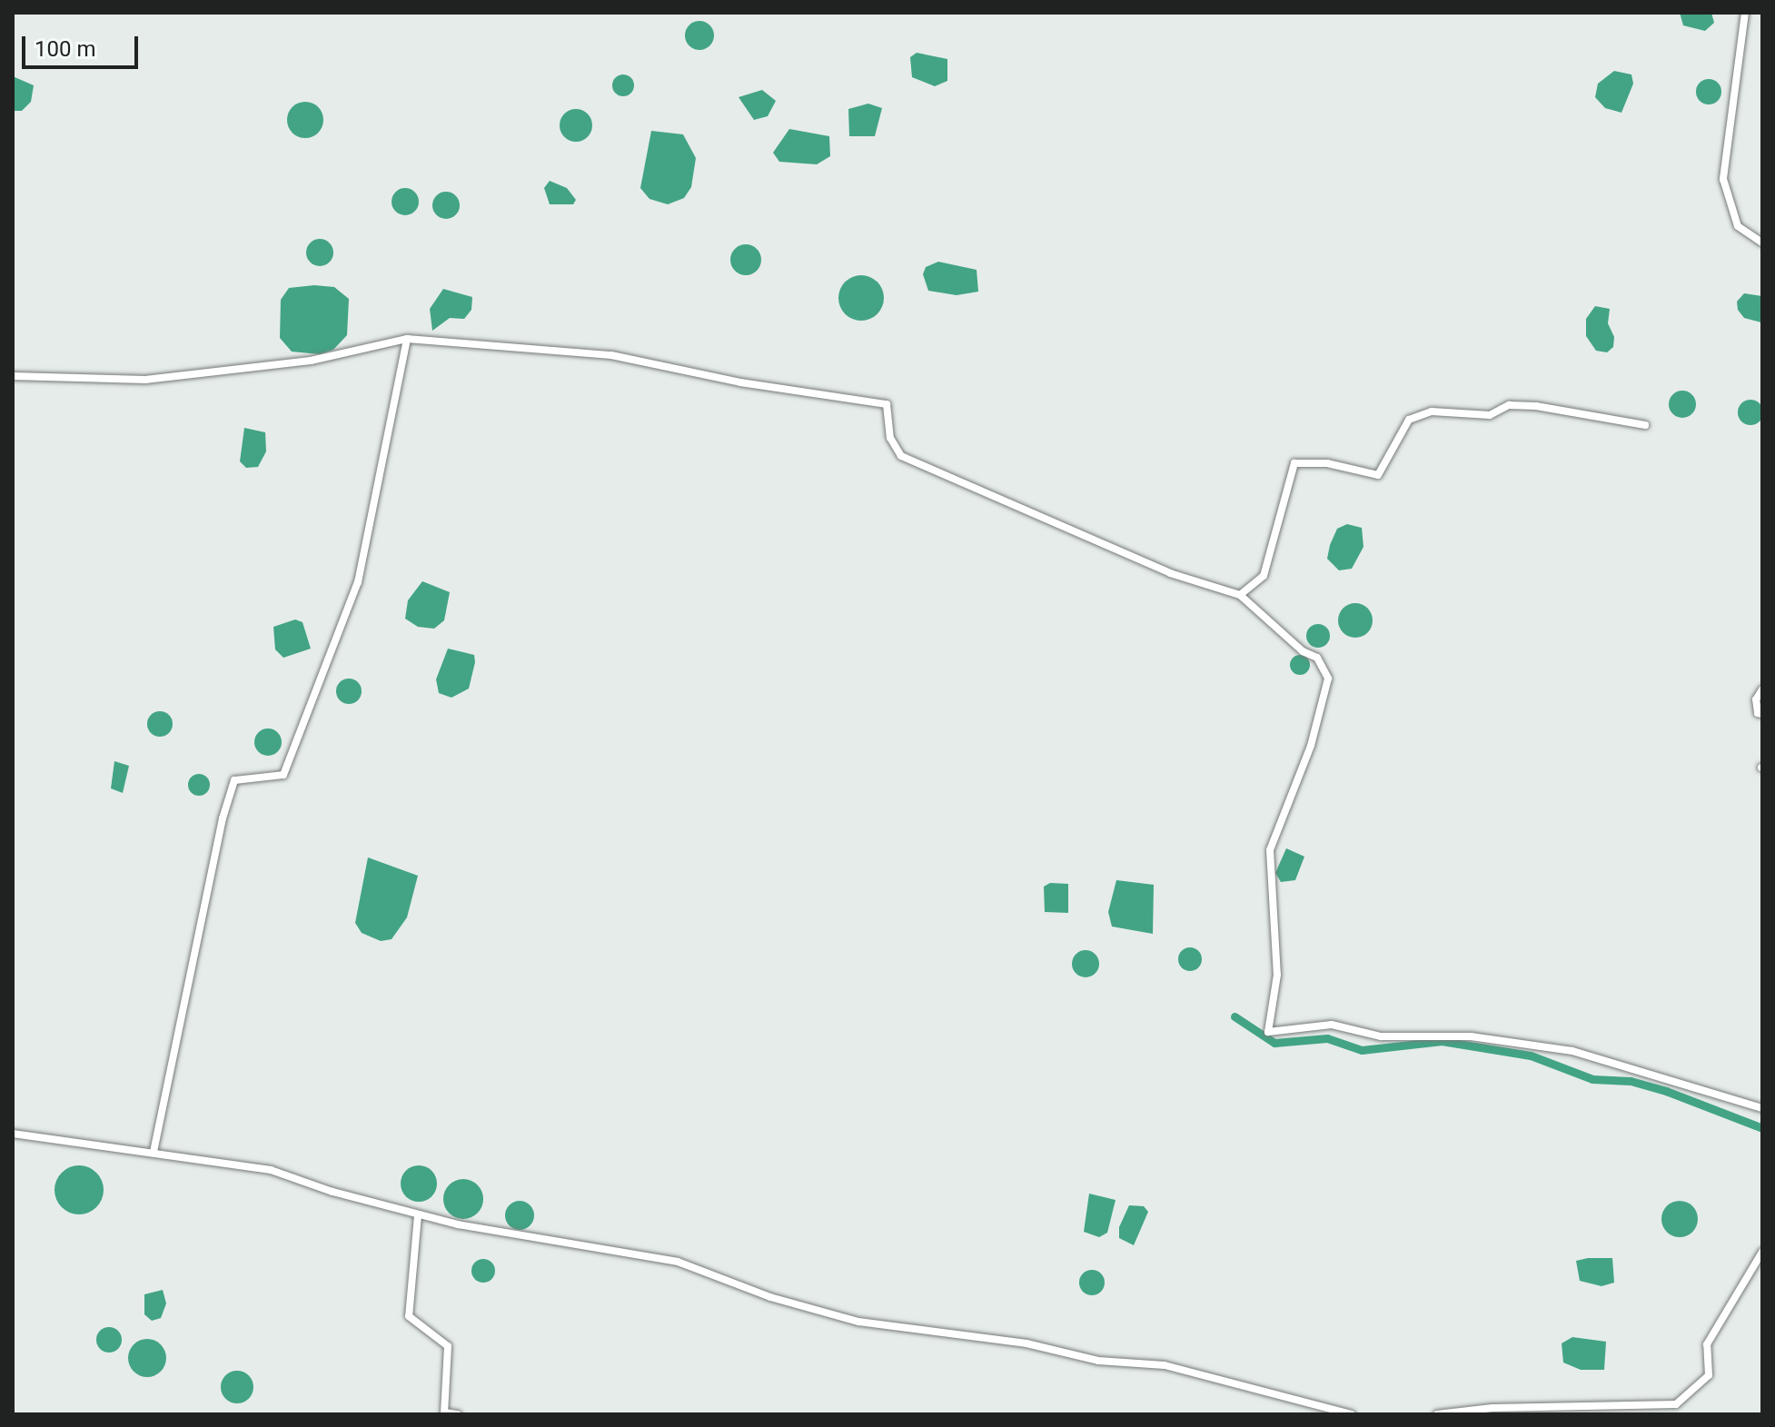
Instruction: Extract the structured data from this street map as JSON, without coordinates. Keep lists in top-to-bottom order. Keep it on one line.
{"scale_bar":"100 m"}
